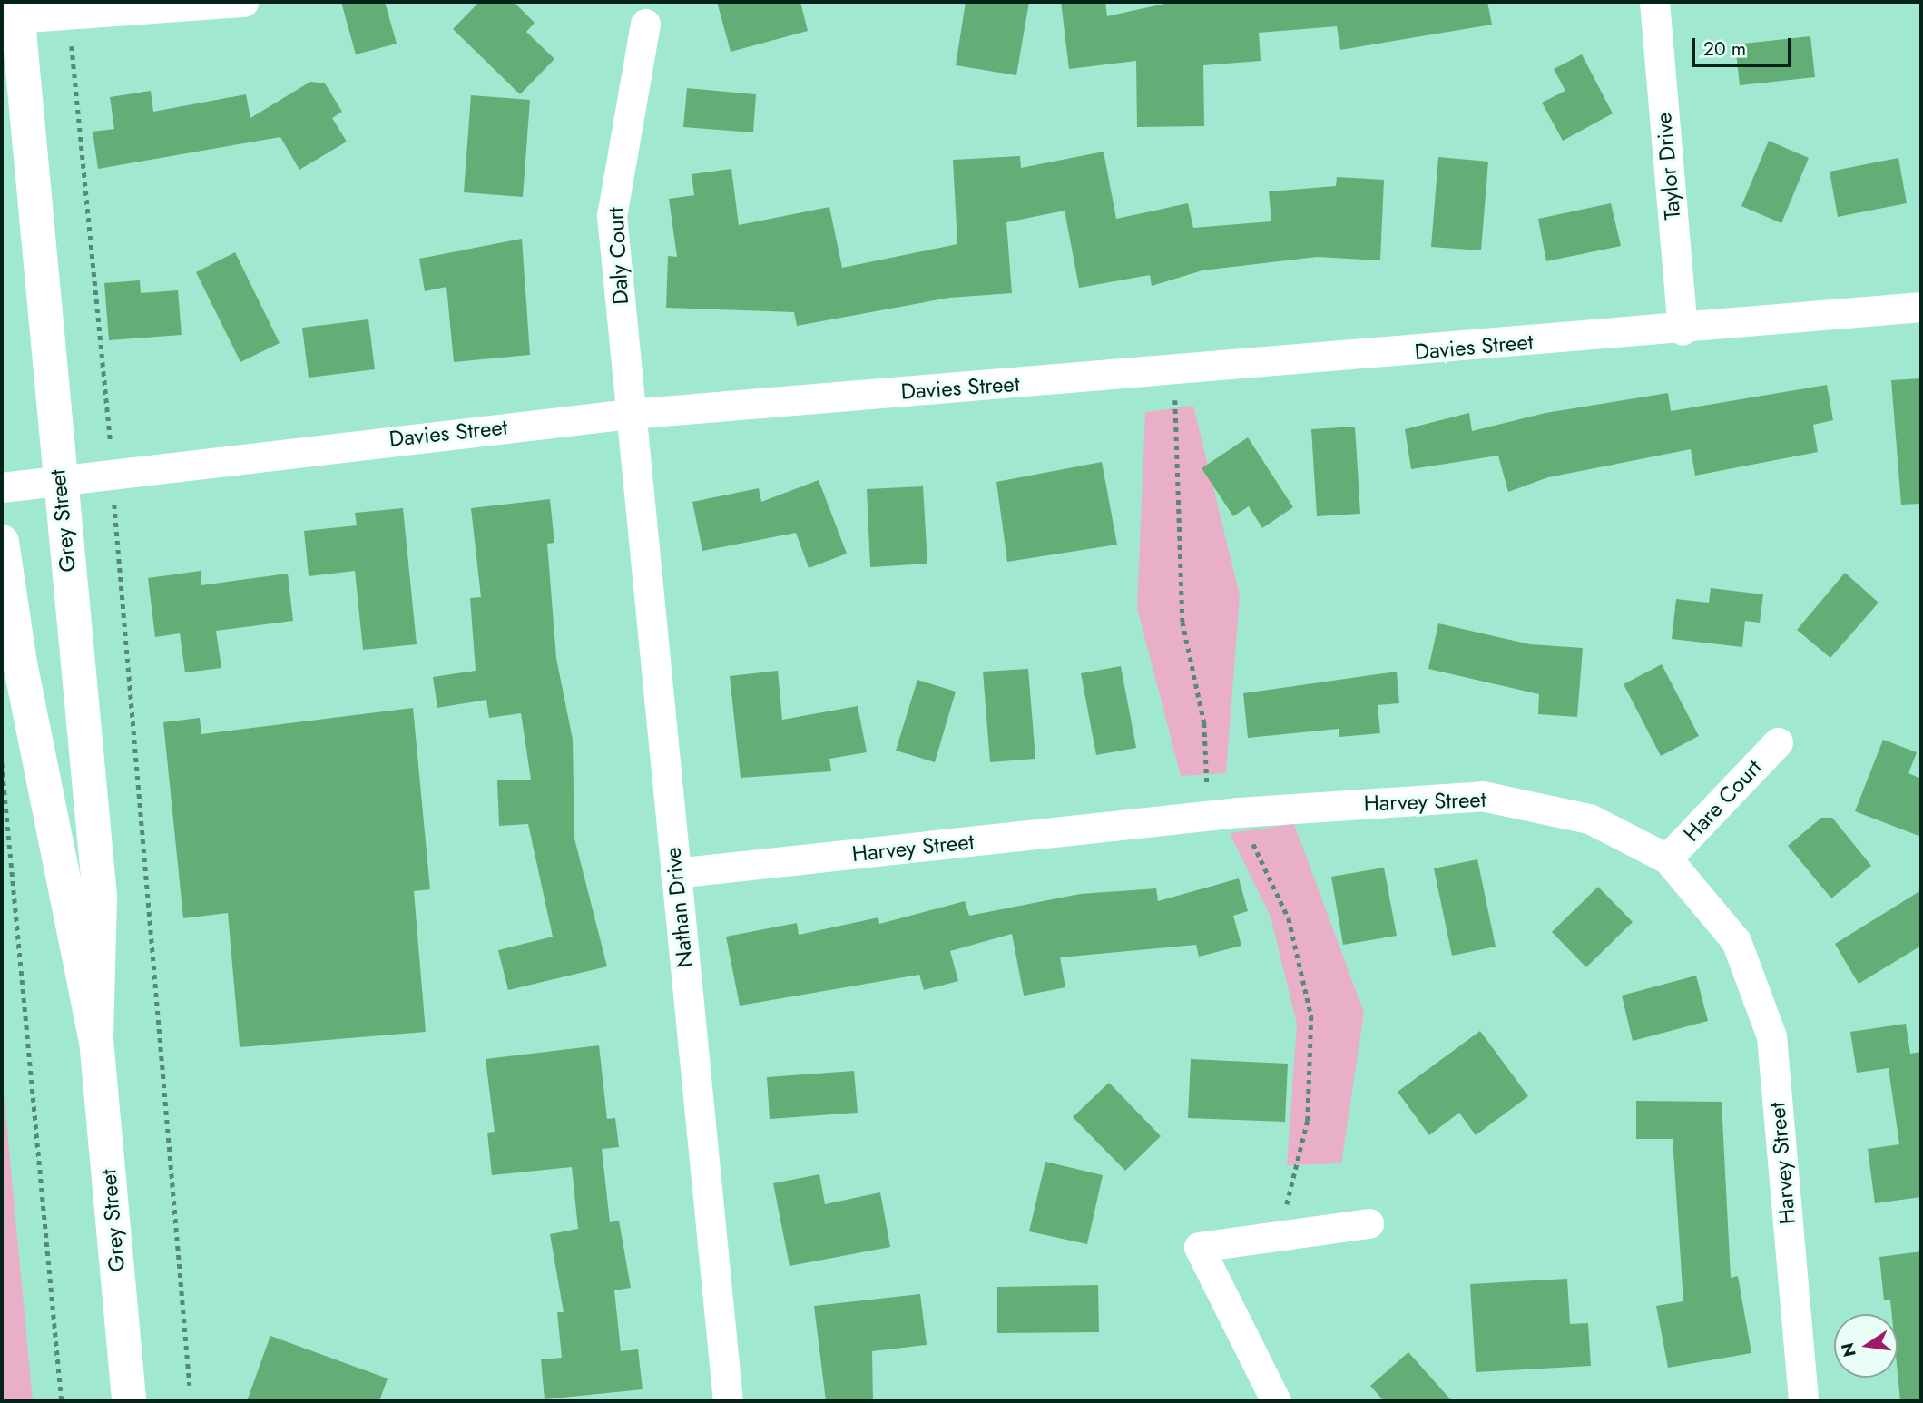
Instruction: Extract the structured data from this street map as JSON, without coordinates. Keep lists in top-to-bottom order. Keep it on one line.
{"streets":{"street":["Taylor Drive","Daly Court","Davies Street","Grey Street","Hare Court","Harvey Street","Nathan Drive"]},"crossings":[["Taylor Drive","Davies Street"],["Daly Court","Davies Street"],["Daly Court","Nathan Drive"],["Davies Street","Grey Street"],["Davies Street","Nathan Drive"],["Hare Court","Harvey Street"],["Harvey Street","Nathan Drive"]],"scale_bar":"20 m","north":"left"}
